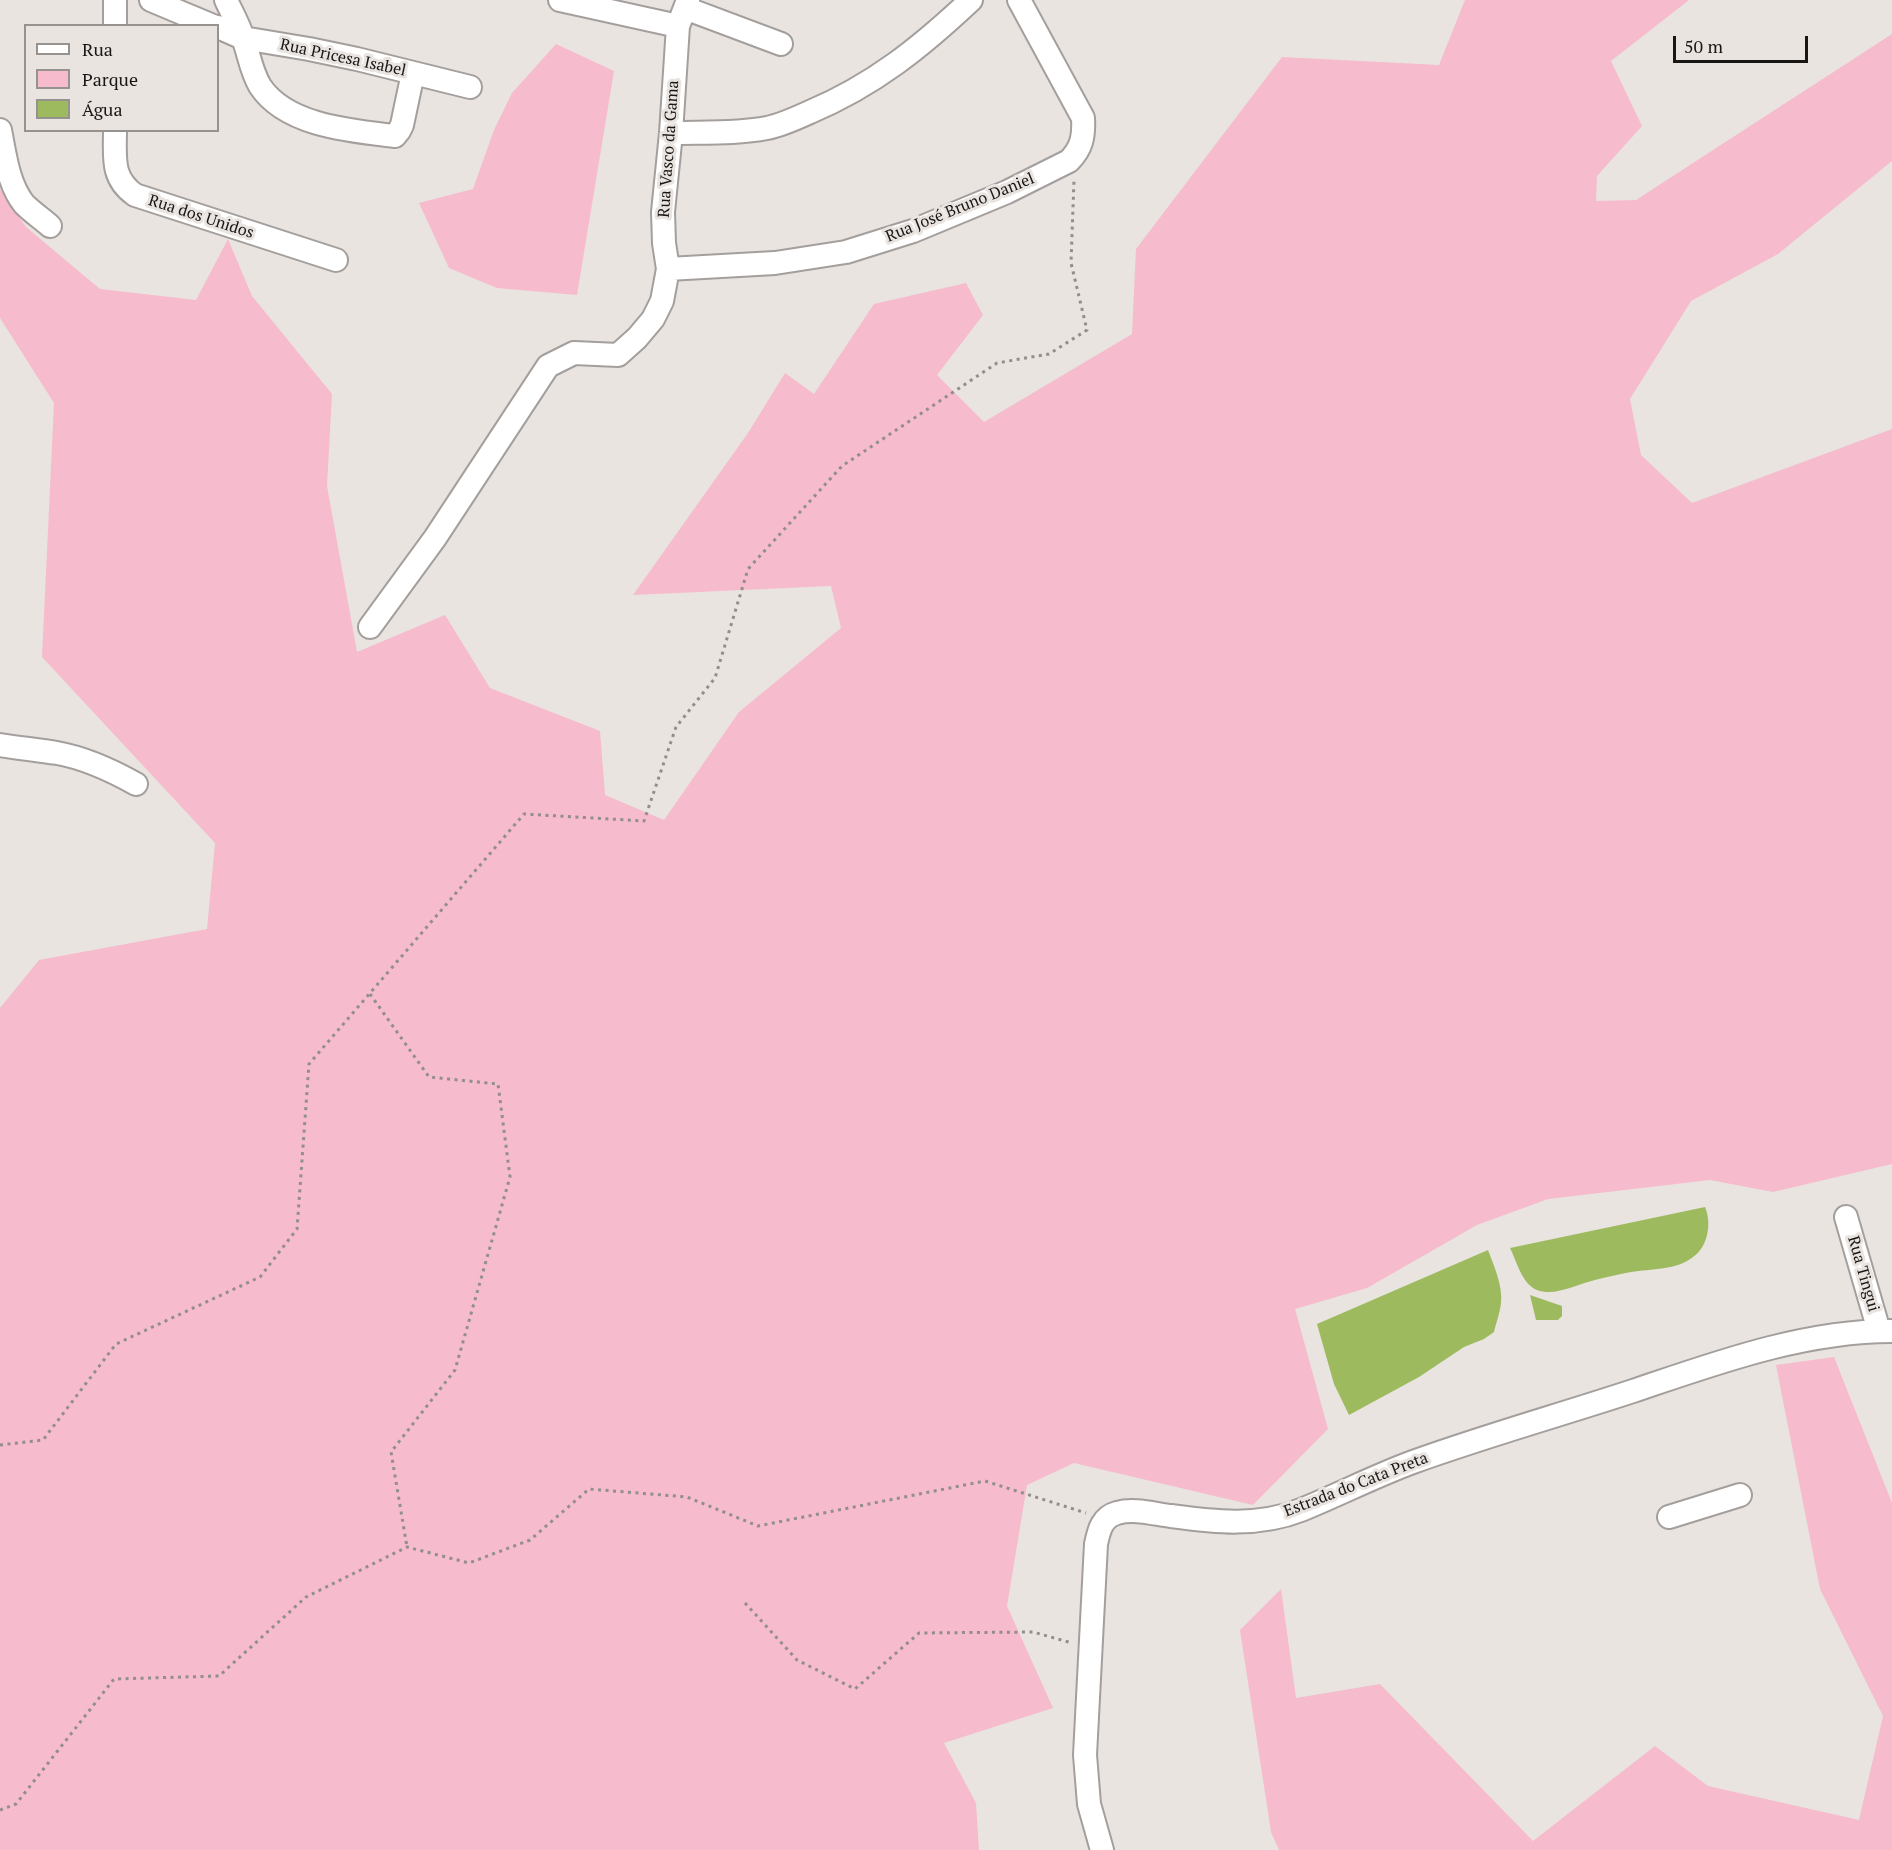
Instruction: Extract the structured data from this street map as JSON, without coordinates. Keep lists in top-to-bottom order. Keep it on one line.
{"streets":{"street":["Rua Pricesa Isabel","Rua Vasco da Gama","Rua José Bruno Daniel","Rua dos Unidos","Rua Tingui","Estrada do Cata Preta"]},"crossings":[["Rua Vasco da Gama","Rua José Bruno Daniel"],["Rua Tingui","Estrada do Cata Preta"]],"legend":["Rua","Parque","Água"],"scale_bar":"50 m"}
